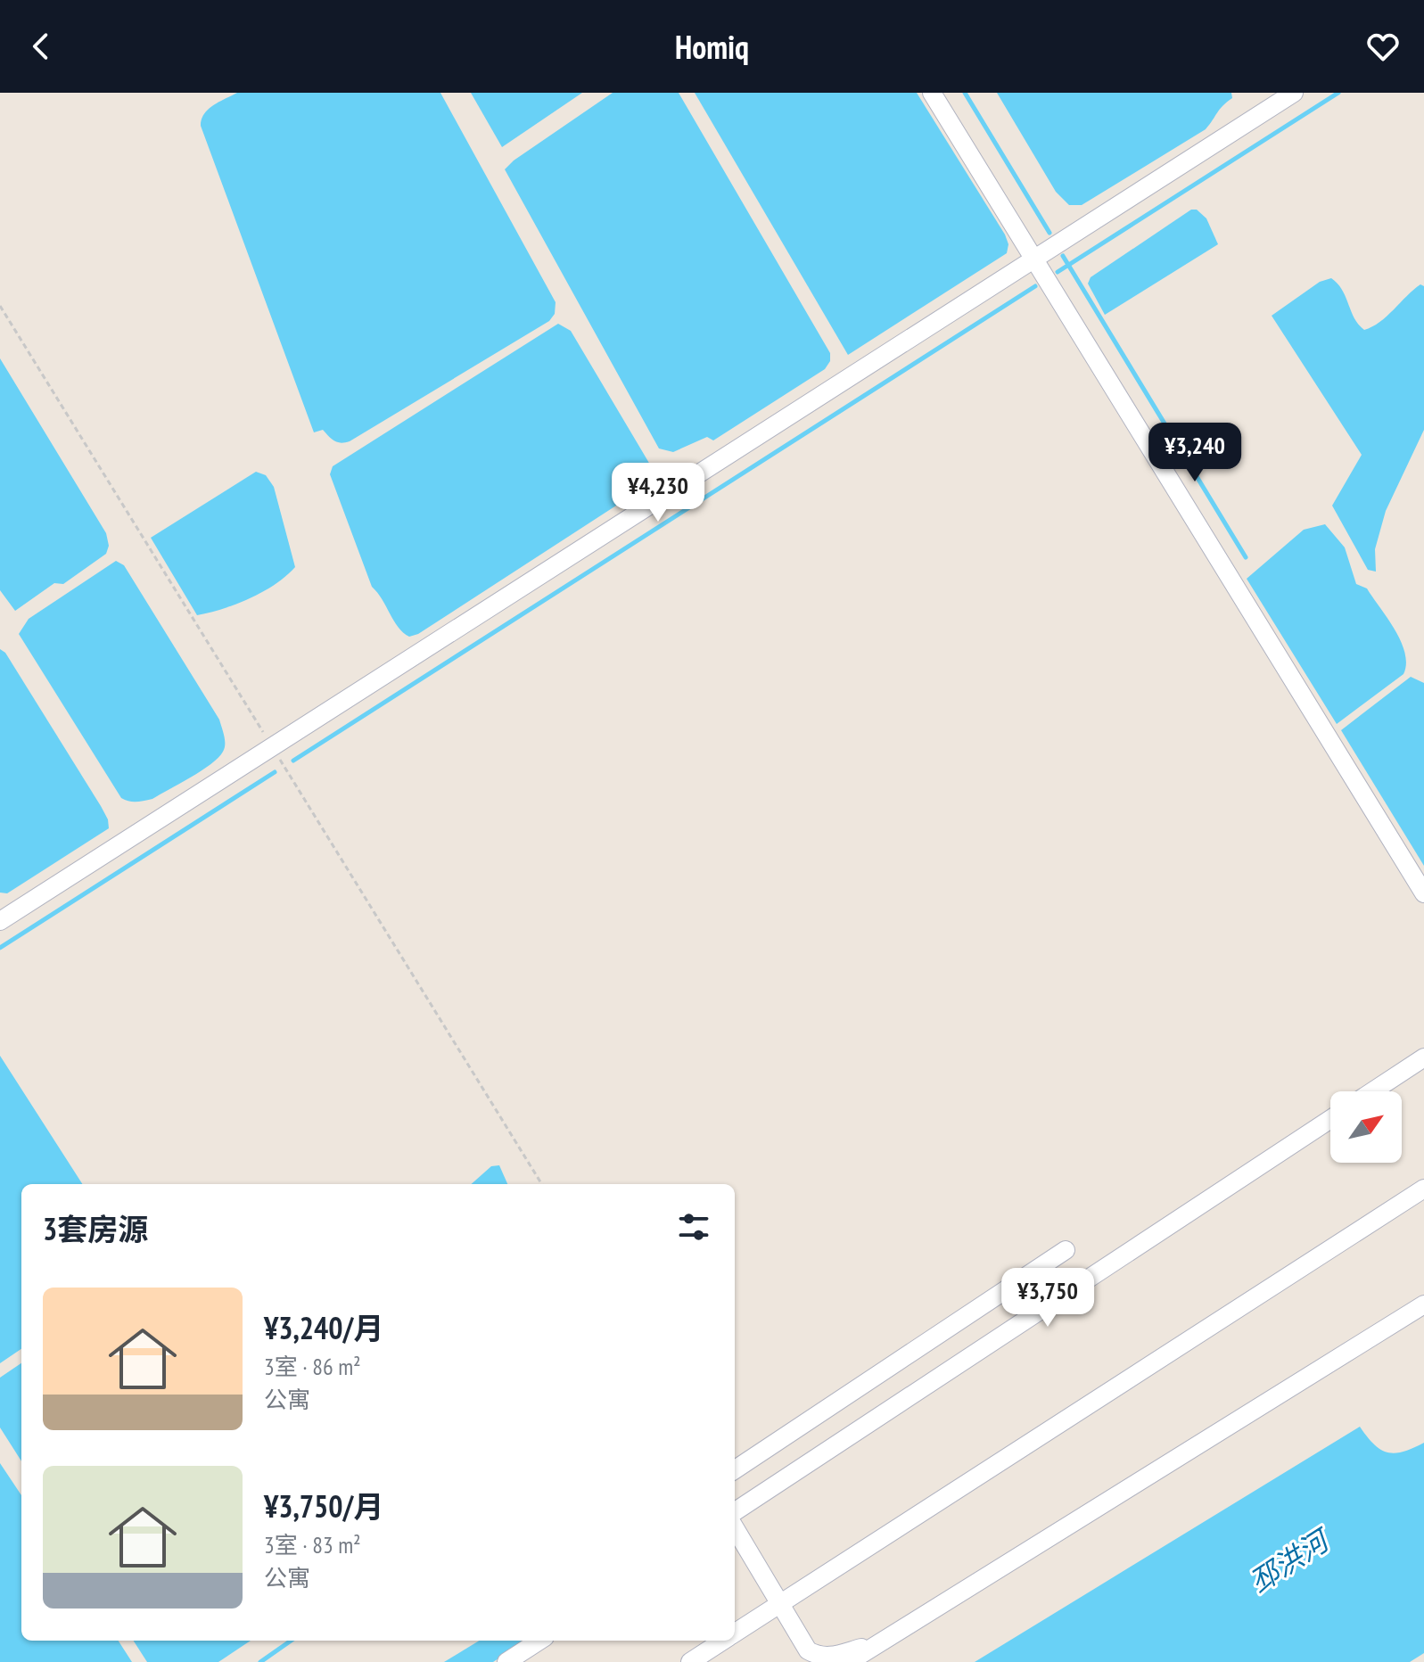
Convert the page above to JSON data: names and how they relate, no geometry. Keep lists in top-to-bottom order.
{
  "water": ["邳洪河"],
  "north": "top right",
  "page": {
    "header": "Homiq",
    "price": ["¥3,240", "¥4,230", "¥3,750"],
    "heading": "3套房源",
    "list": [
      {
        "name": "¥3,240/月",
        "note": "3室 · 86 m² · 公寓"
      },
      {
        "name": "¥3,750/月",
        "note": "3室 · 83 m² · 公寓"
      }
    ]
  }
}
